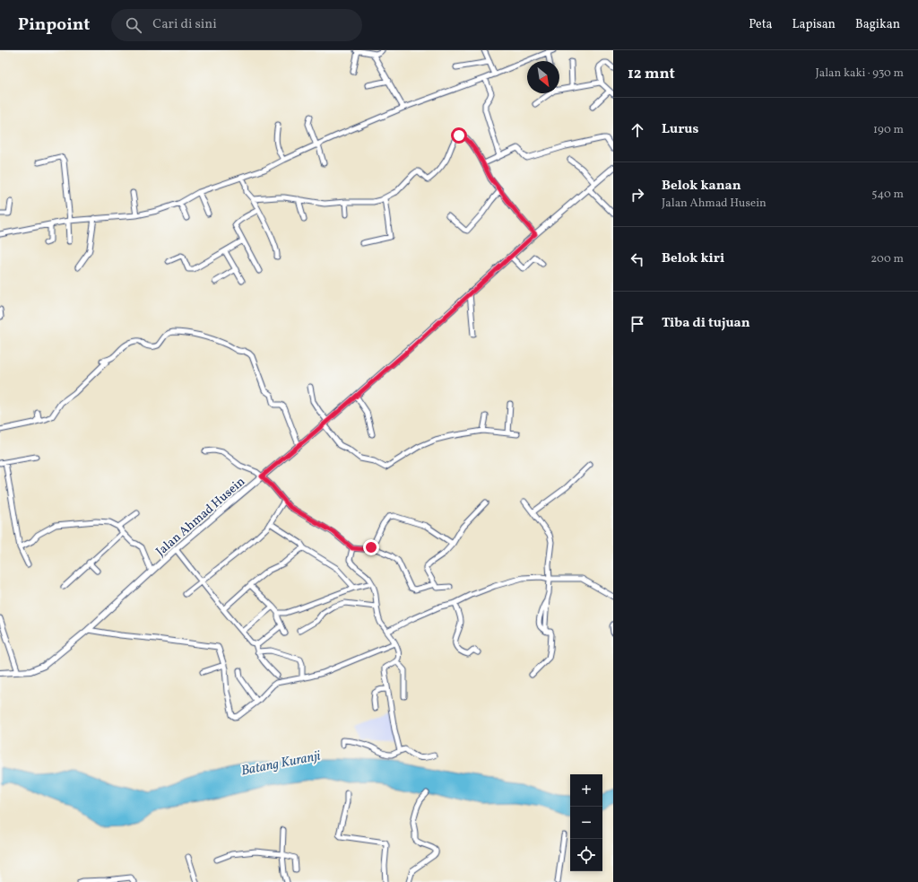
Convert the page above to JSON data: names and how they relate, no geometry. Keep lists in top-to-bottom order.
{
  "streets": {
    "main road": ["Jalan Ahmad Husein"]
  },
  "water": ["Batang Kuranji"],
  "north": "bottom right",
  "page": {
    "header": "Pinpoint",
    "search": "Cari di sini",
    "nav": ["Peta", "Lapisan", "Bagikan"],
    "heading": ["12 mnt", "Jalan kaki · 930 m"],
    "list": [
      ["Lurus", "190 m"],
      ["Belok kanan", "Jalan Ahmad Husein", "540 m"],
      ["Belok kiri", "200 m"],
      "Tiba di tujuan"
    ],
    "map_buttons": ["+", "−"]
  }
}
